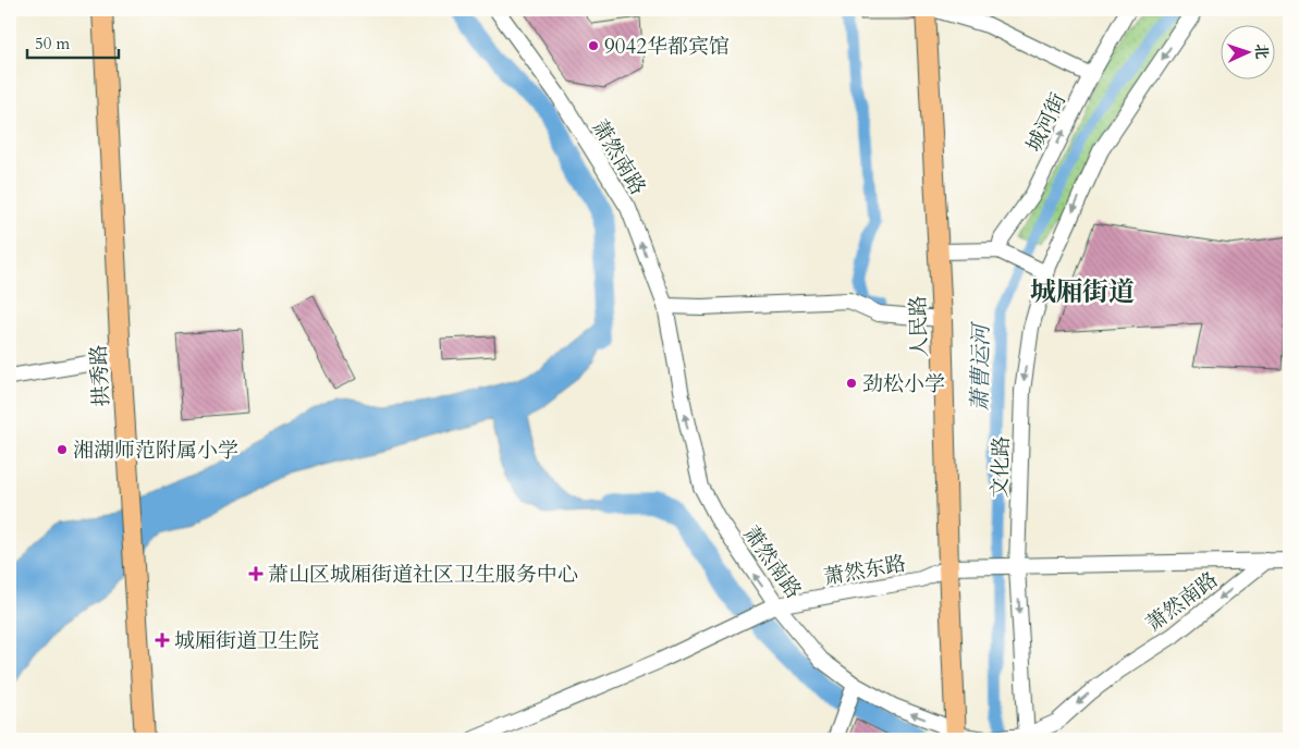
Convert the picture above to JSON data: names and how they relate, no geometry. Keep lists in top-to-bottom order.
{
  "streets": {
    "main road": ["人民路", "拱秀路"],
    "street": [
      "城河街",
      "萧然南路",
      "文化路",
      "萧然东路"
    ]
  },
  "crossings": [
    ["萧然南路", "人民路"],
    ["萧然南路", "文化路"],
    ["萧然南路", "萧然东路"],
    ["人民路", "萧然东路"],
    ["文化路", "萧然东路"]
  ],
  "one_way": ["城河街", "文化路"],
  "districts": ["城厢街道"],
  "water": ["萧曹运河"],
  "places": {
    "other": ["9042华都宾馆", "劲松小学", "湘湖师范附属小学"],
    "health": ["萧山区城厢街道社区卫生服务中心", "城厢街道卫生院"]
  },
  "scale_bar": "50 m",
  "north": "right"
}
